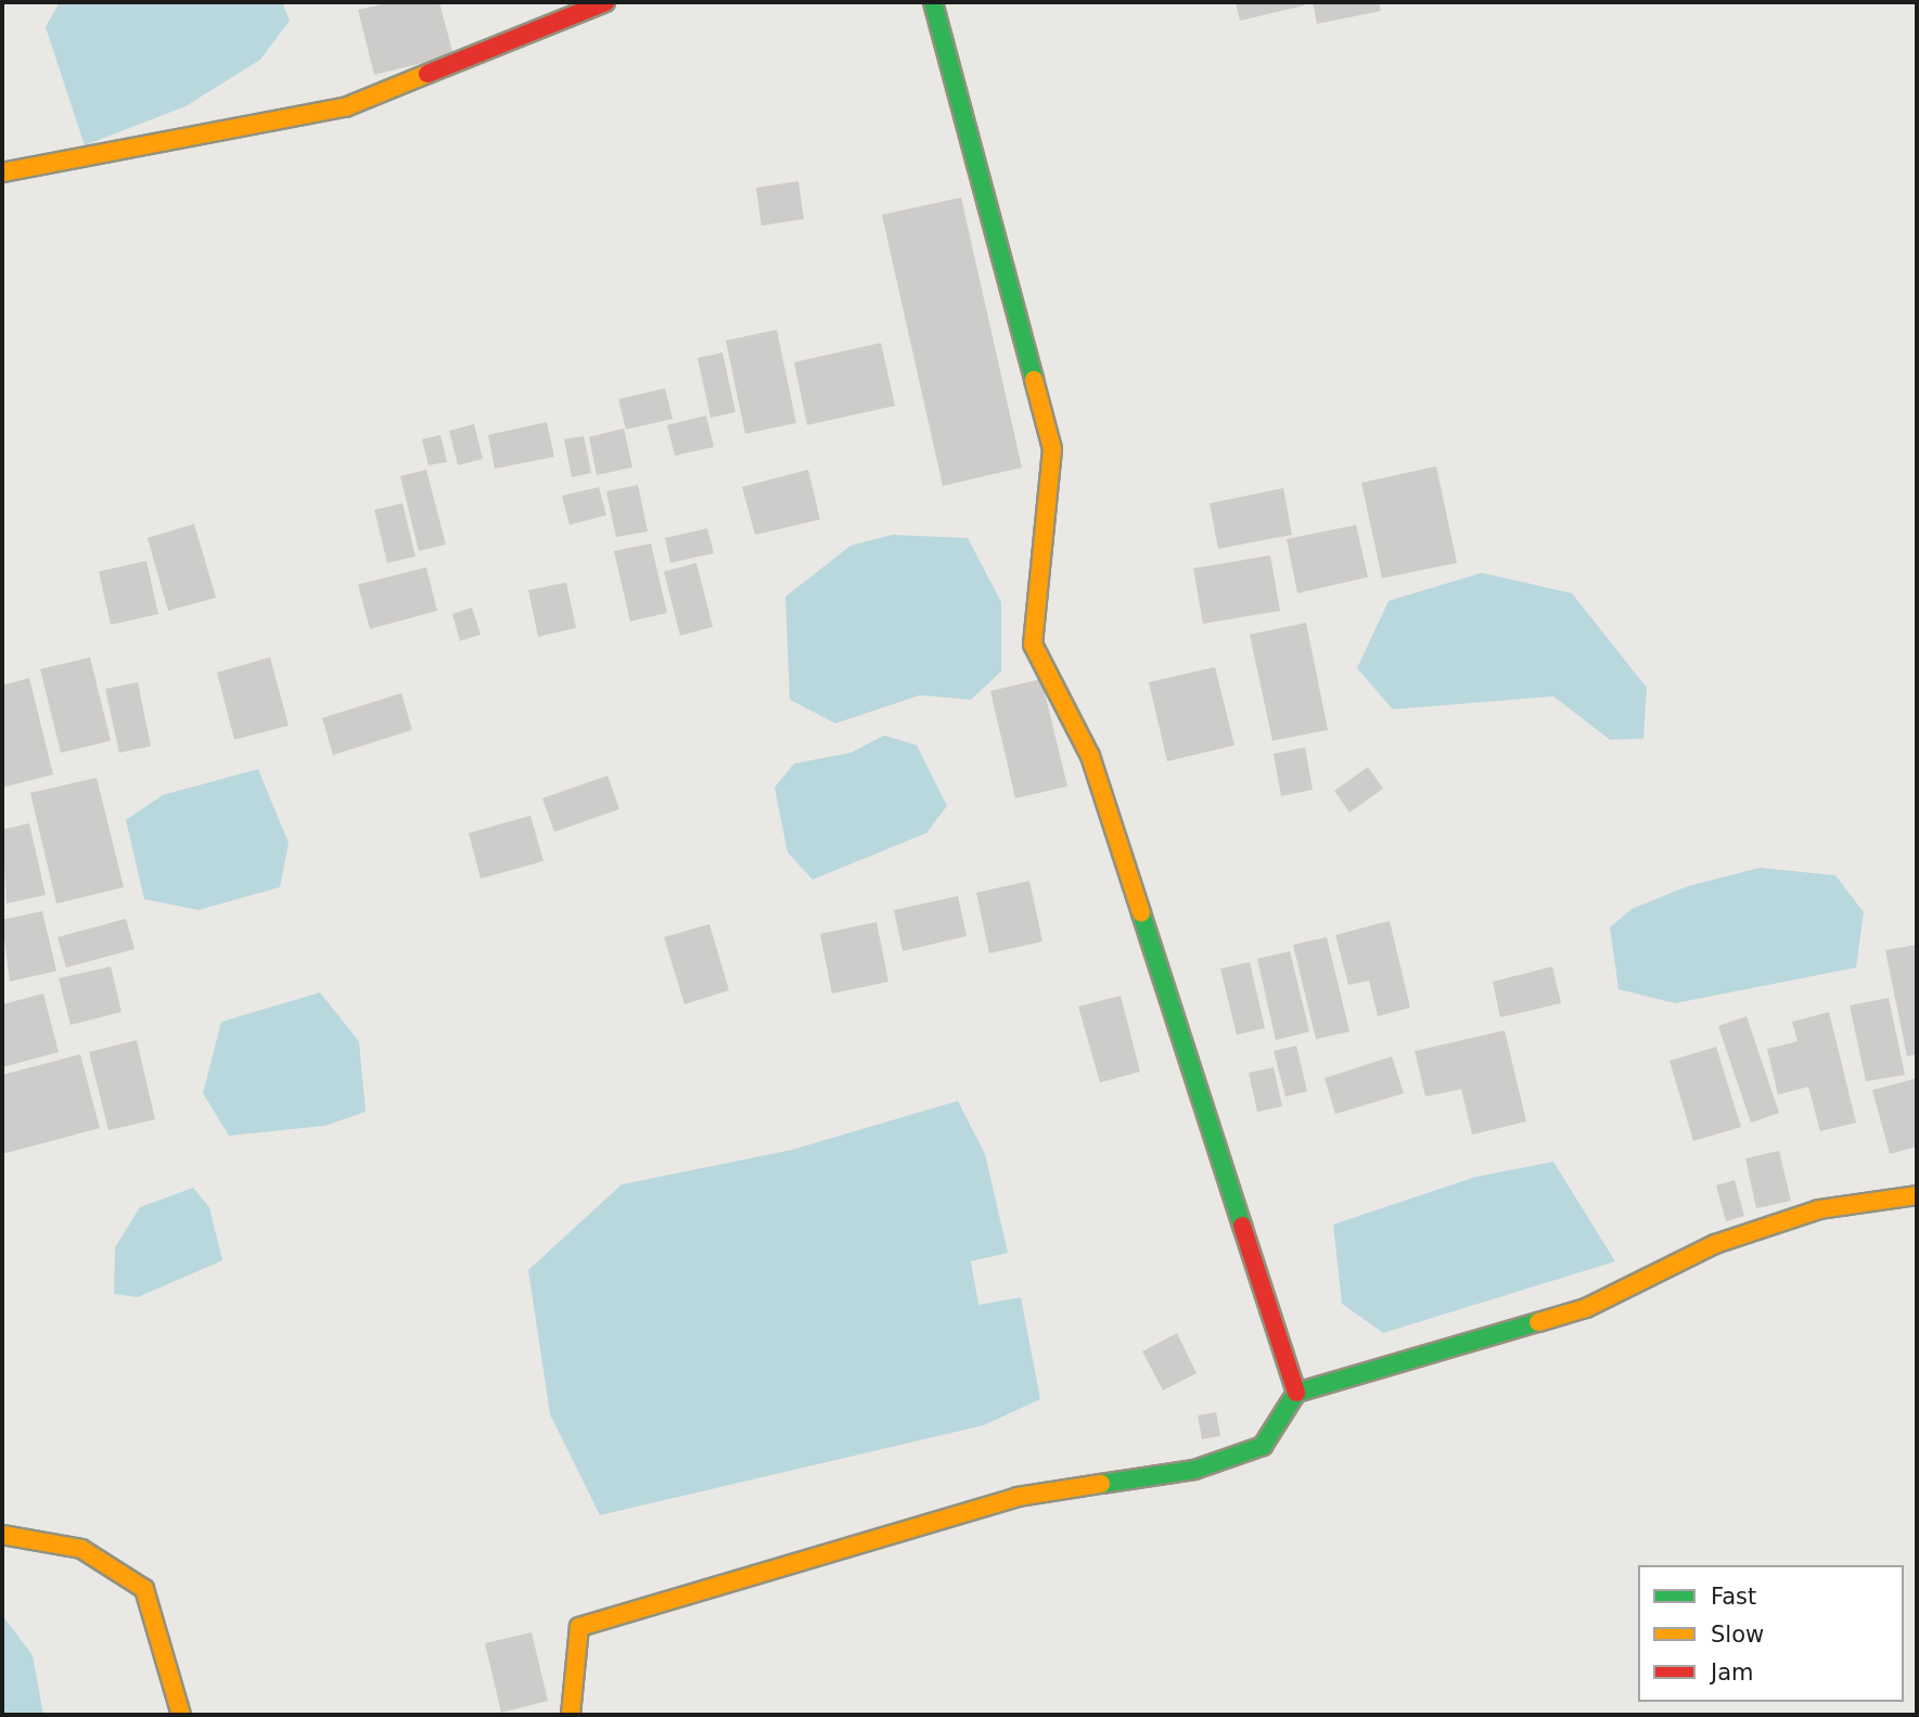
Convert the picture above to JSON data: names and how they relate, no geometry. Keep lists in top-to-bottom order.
{
  "legend": ["Fast", "Slow", "Jam"]
}
